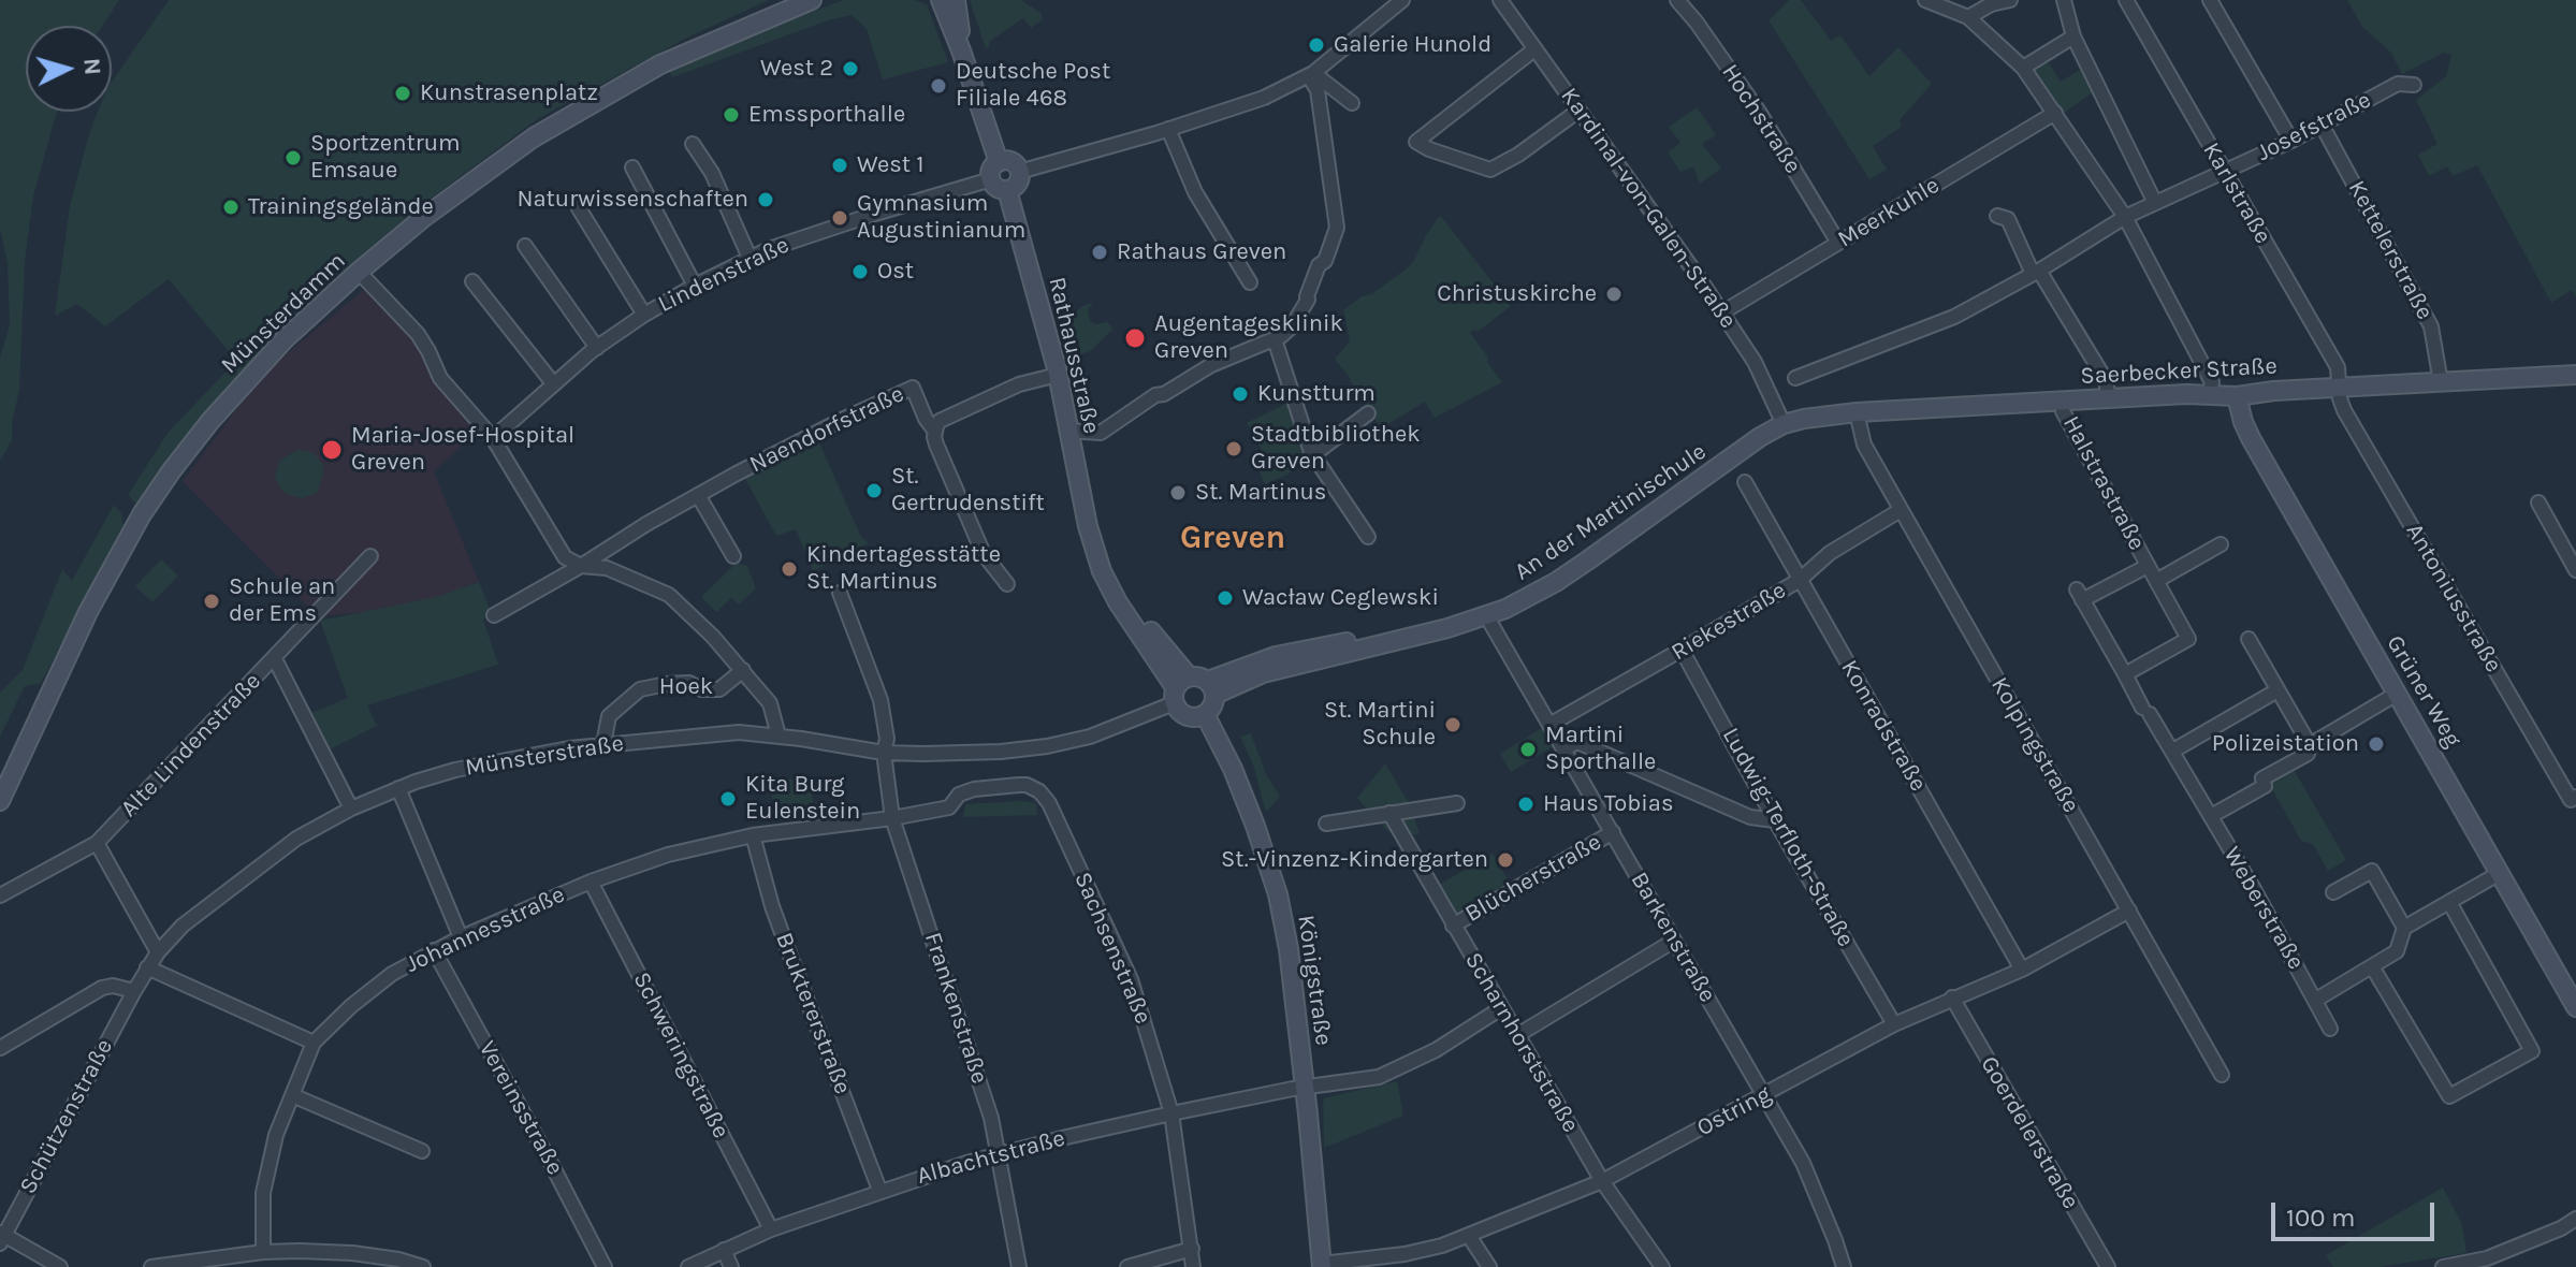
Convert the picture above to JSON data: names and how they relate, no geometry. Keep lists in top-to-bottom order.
{
  "streets": {
    "street": [
      "Hochstraße",
      "Josefstraße",
      "Karlstraße",
      "Kardinal-von-Galen-Straße",
      "Meerkuhle",
      "Kettelerstraße",
      "Lindenstraße",
      "Münsterdamm",
      "Rathausstraße",
      "Saerbecker Straße",
      "Naendorfstraße",
      "Halstrastraße",
      "An der Martinischule",
      "Antoniusstraße",
      "Riekestraße",
      "Hoek",
      "Grüner Weg",
      "Konradstraße",
      "Alte Lindenstraße",
      "Kolpingstraße",
      "Münsterstraße",
      "Ludwig-Terfloth-Straße",
      "Blücherstraße",
      "Weberstraße",
      "Johannesstraße",
      "Barkenstraße",
      "Sachsenstraße",
      "Königstraße",
      "Frankenstraße",
      "Bruktererstraße",
      "Scharnhorststraße",
      "Schweringstraße",
      "Vereinsstraße",
      "Ostring",
      "Schützenstraße",
      "Goerdelerstraße",
      "Albachtstraße"
    ]
  },
  "crossings": [
    ["Hochstraße", "Meerkuhle"],
    ["Josefstraße", "Karlstraße"],
    ["Josefstraße", "Kettelerstraße"],
    ["Karlstraße", "Saerbecker Straße"],
    ["Karlstraße", "Antoniusstraße"],
    ["Kardinal-von-Galen-Straße", "Meerkuhle"],
    ["Kardinal-von-Galen-Straße", "Saerbecker Straße"],
    ["Kardinal-von-Galen-Straße", "An der Martinischule"],
    ["Kettelerstraße", "Saerbecker Straße"],
    ["Lindenstraße", "Rathausstraße"],
    ["Rathausstraße", "An der Martinischule"],
    ["Rathausstraße", "Münsterstraße"],
    ["Rathausstraße", "Königstraße"],
    ["Saerbecker Straße", "Halstrastraße"],
    ["Saerbecker Straße", "An der Martinischule"],
    ["Saerbecker Straße", "Antoniusstraße"],
    ["Saerbecker Straße", "Grüner Weg"],
    ["Saerbecker Straße", "Kolpingstraße"],
    ["Halstrastraße", "Weberstraße"],
    ["An der Martinischule", "Münsterstraße"],
    ["An der Martinischule", "Barkenstraße"],
    ["An der Martinischule", "Königstraße"],
    ["Riekestraße", "Konradstraße"],
    ["Riekestraße", "Kolpingstraße"],
    ["Riekestraße", "Ludwig-Terfloth-Straße"],
    ["Riekestraße", "Barkenstraße"],
    ["Hoek", "Münsterstraße"],
    ["Konradstraße", "Ostring"],
    ["Kolpingstraße", "Ostring"],
    ["Münsterstraße", "Königstraße"],
    ["Münsterstraße", "Frankenstraße"],
    ["Münsterstraße", "Schützenstraße"],
    ["Ludwig-Terfloth-Straße", "Ostring"],
    ["Blücherstraße", "Barkenstraße"],
    ["Blücherstraße", "Scharnhorststraße"],
    ["Johannesstraße", "Sachsenstraße"],
    ["Johannesstraße", "Frankenstraße"],
    ["Johannesstraße", "Bruktererstraße"],
    ["Johannesstraße", "Schweringstraße"],
    ["Johannesstraße", "Vereinsstraße"],
    ["Barkenstraße", "Ostring"],
    ["Sachsenstraße", "Frankenstraße"],
    ["Sachsenstraße", "Albachtstraße"],
    ["Königstraße", "Ostring"],
    ["Königstraße", "Albachtstraße"],
    ["Frankenstraße", "Albachtstraße"],
    ["Bruktererstraße", "Albachtstraße"],
    ["Scharnhorststraße", "Ostring"],
    ["Scharnhorststraße", "Albachtstraße"],
    ["Schweringstraße", "Albachtstraße"],
    ["Ostring", "Goerdelerstraße"]
  ],
  "districts": ["Greven"],
  "places": [
    "Galerie Hunold",
    "West 2",
    "Deutsche Post Filiale 468",
    "Kunstrasenplatz",
    "Emssporthalle",
    "Sportzentrum Emsaue",
    "West 1",
    "Naturwissenschaften",
    "Trainingsgelände",
    "Gymnasium Augustinianum",
    "Rathaus Greven",
    "Ost",
    "Christuskirche",
    "Augentagesklinik Greven",
    "Kunstturm",
    "Stadtbibliothek Greven",
    "Maria-Josef-Hospital Greven",
    "St. Gertrudenstift",
    "St. Martinus",
    "Kindertagesstätte St. Martinus",
    "Wacław Ceglewski",
    "Schule an der Ems",
    "St. Martini Schule",
    "Polizeistation",
    "Martini Sporthalle",
    "Kita Burg Eulenstein",
    "Haus Tobias",
    "St.-Vinzenz-Kindergarten"
  ],
  "scale_bar": "100 m",
  "north": "right"
}
